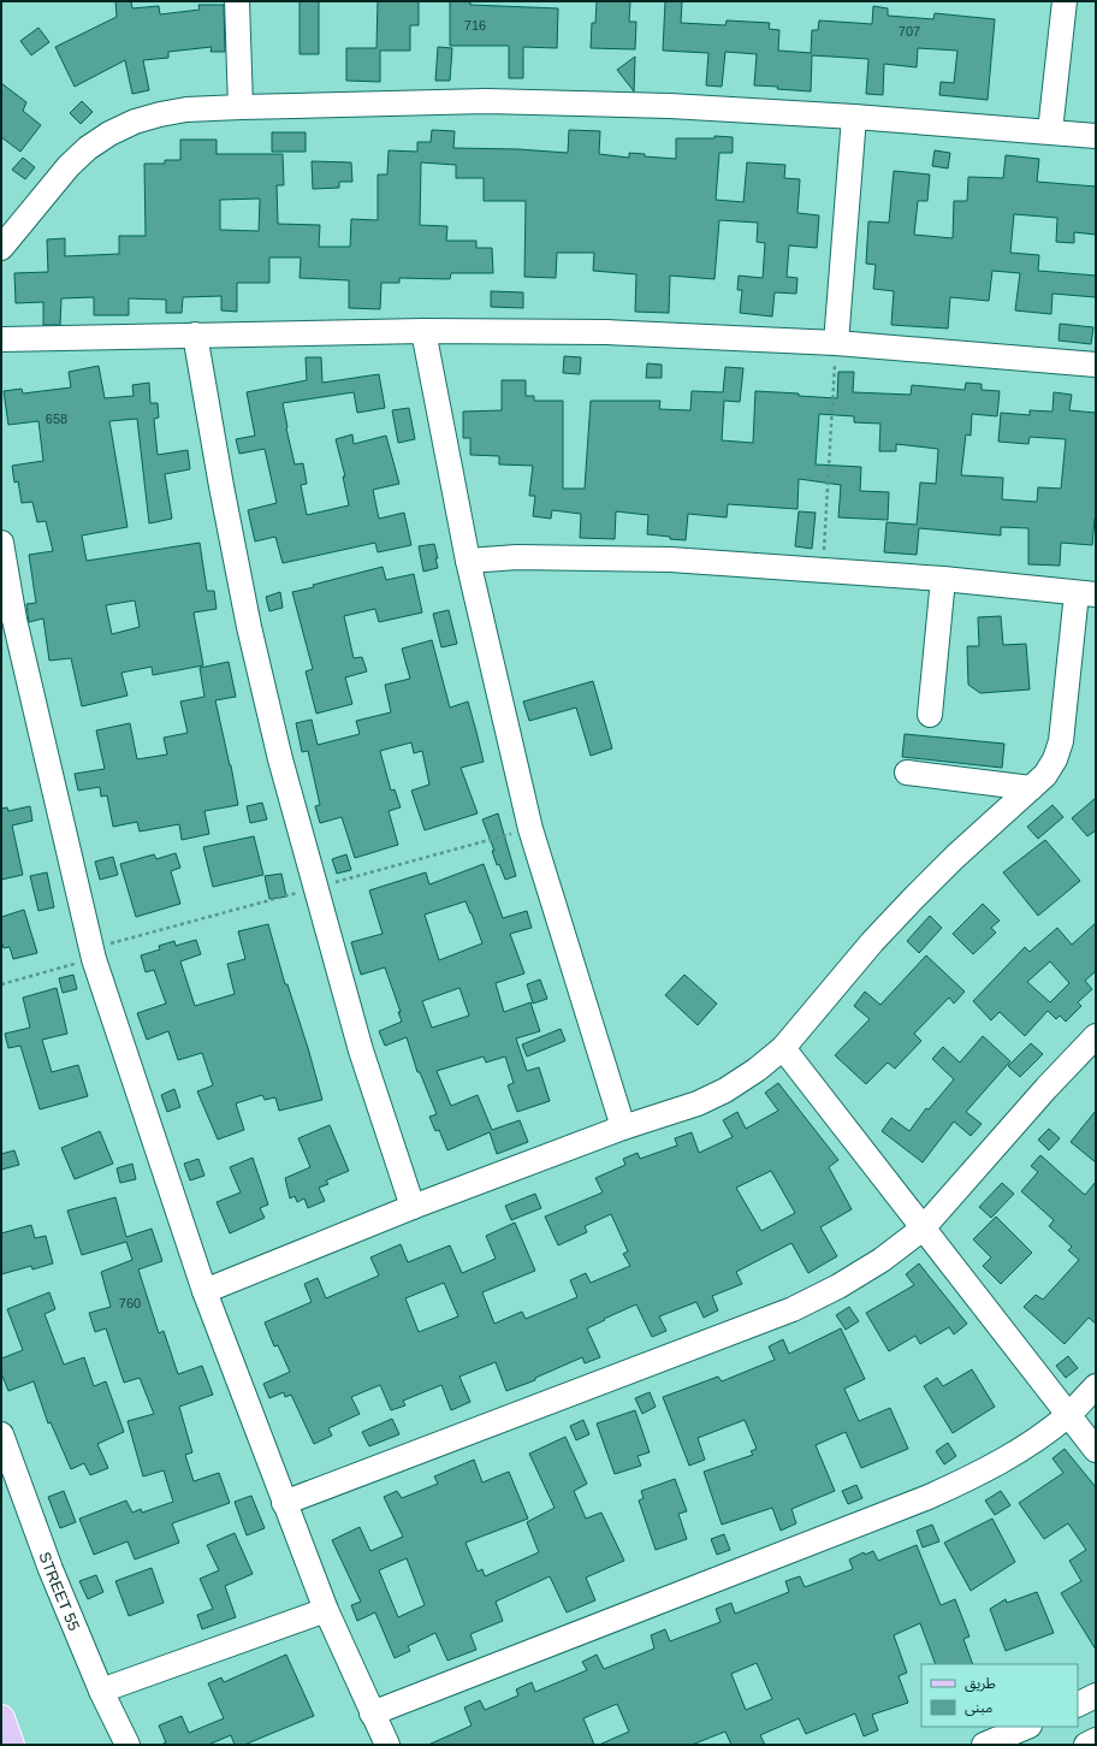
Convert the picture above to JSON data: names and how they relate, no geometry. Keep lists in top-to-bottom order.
{
  "streets": {
    "street": ["STREET 55"]
  },
  "house_numbers": [
    "716",
    "707",
    "658",
    "760"
  ],
  "legend": ["طريق", "مبنى"]
}
